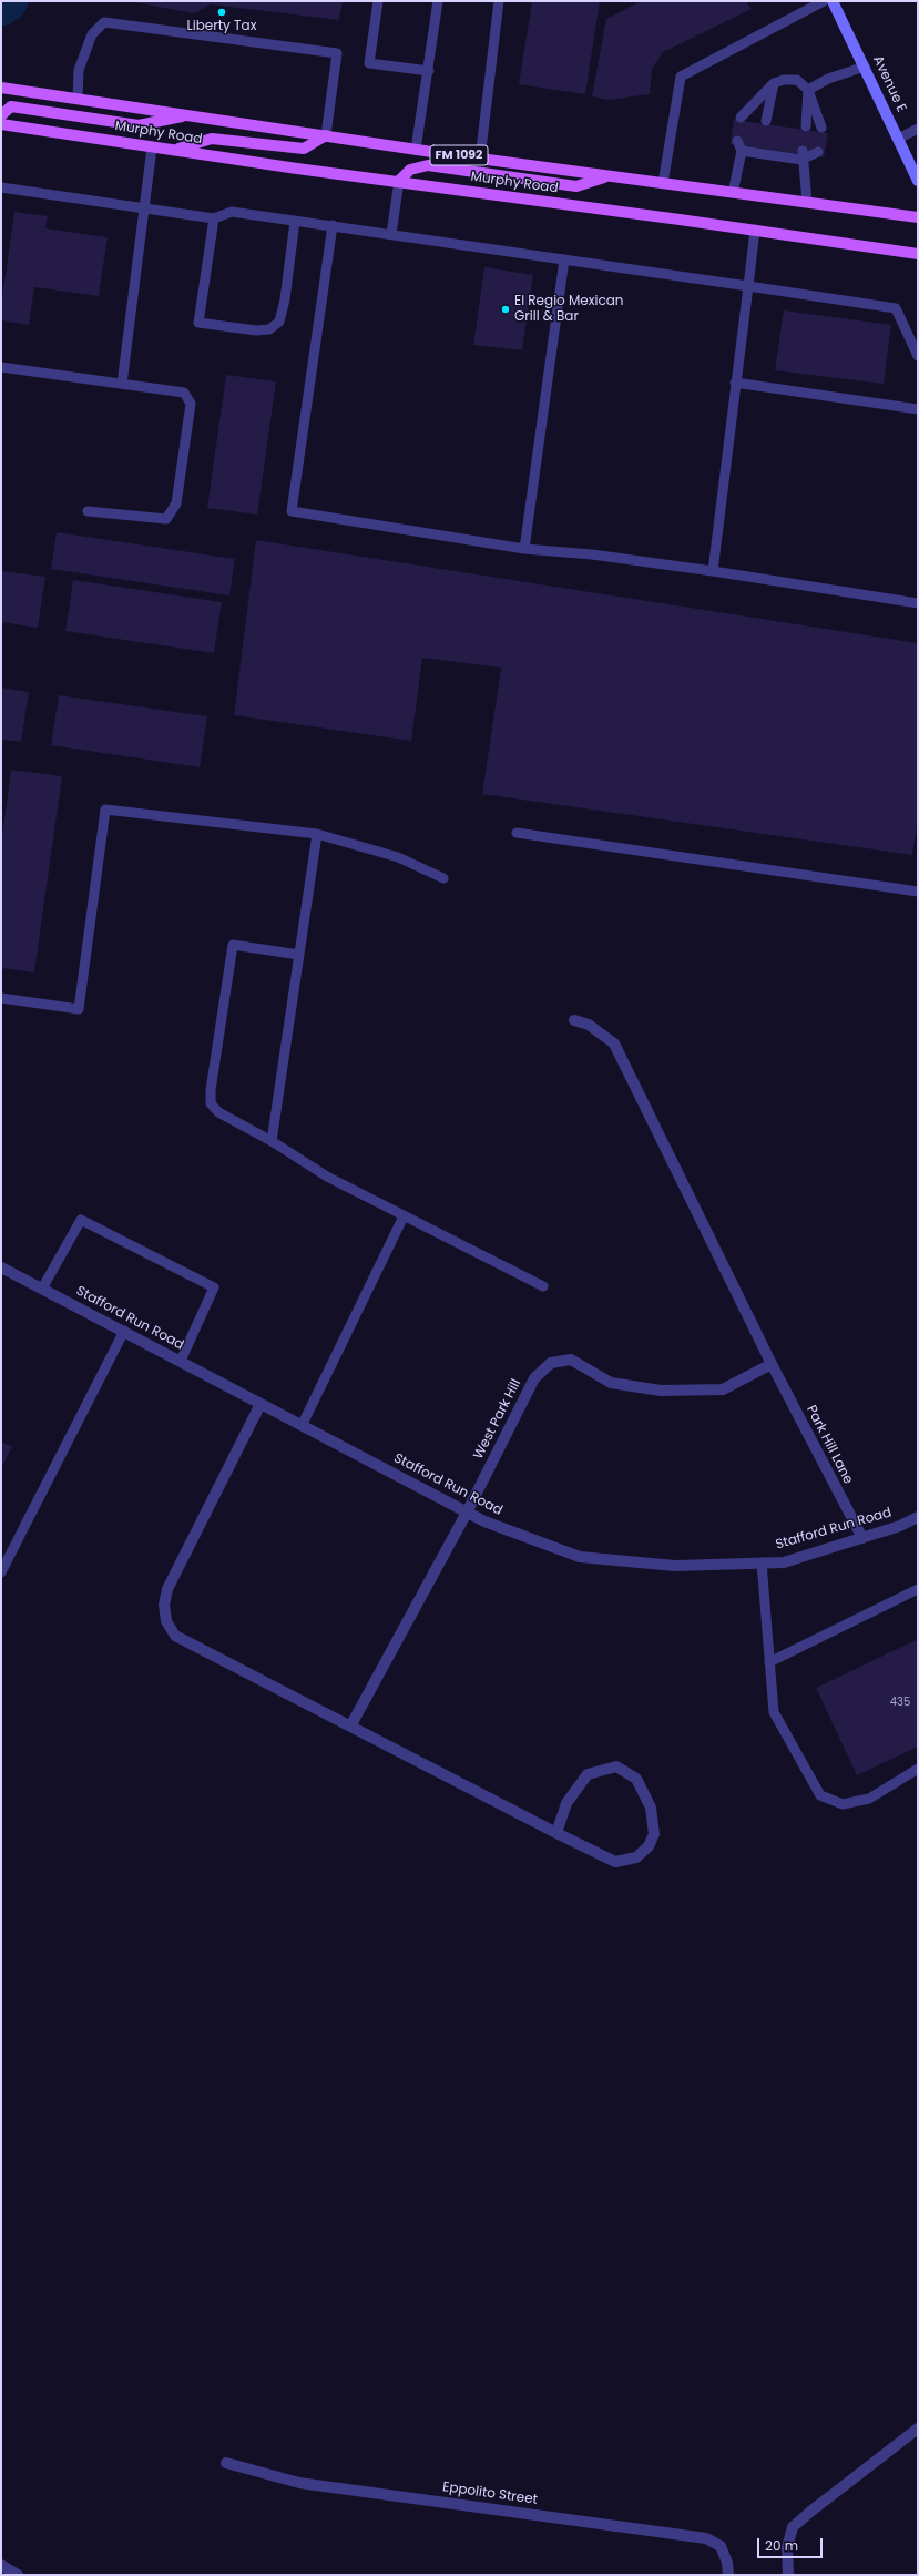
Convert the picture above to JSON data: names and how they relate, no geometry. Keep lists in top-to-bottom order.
{
  "streets": {
    "main road": ["Murphy Road", "FM 1092"],
    "street": [
      "Avenue E",
      "Stafford Run Road",
      "West Park Hill",
      "Park Hill Lane",
      "Eppolito Street"
    ]
  },
  "crossings": [
    ["Stafford Run Road", "West Park Hill"],
    ["Stafford Run Road", "Park Hill Lane"],
    ["West Park Hill", "Park Hill Lane"]
  ],
  "places": ["Liberty Tax", "El Regio Mexican Grill & Bar"],
  "house_numbers": ["435"],
  "scale_bar": "20 m"
}
